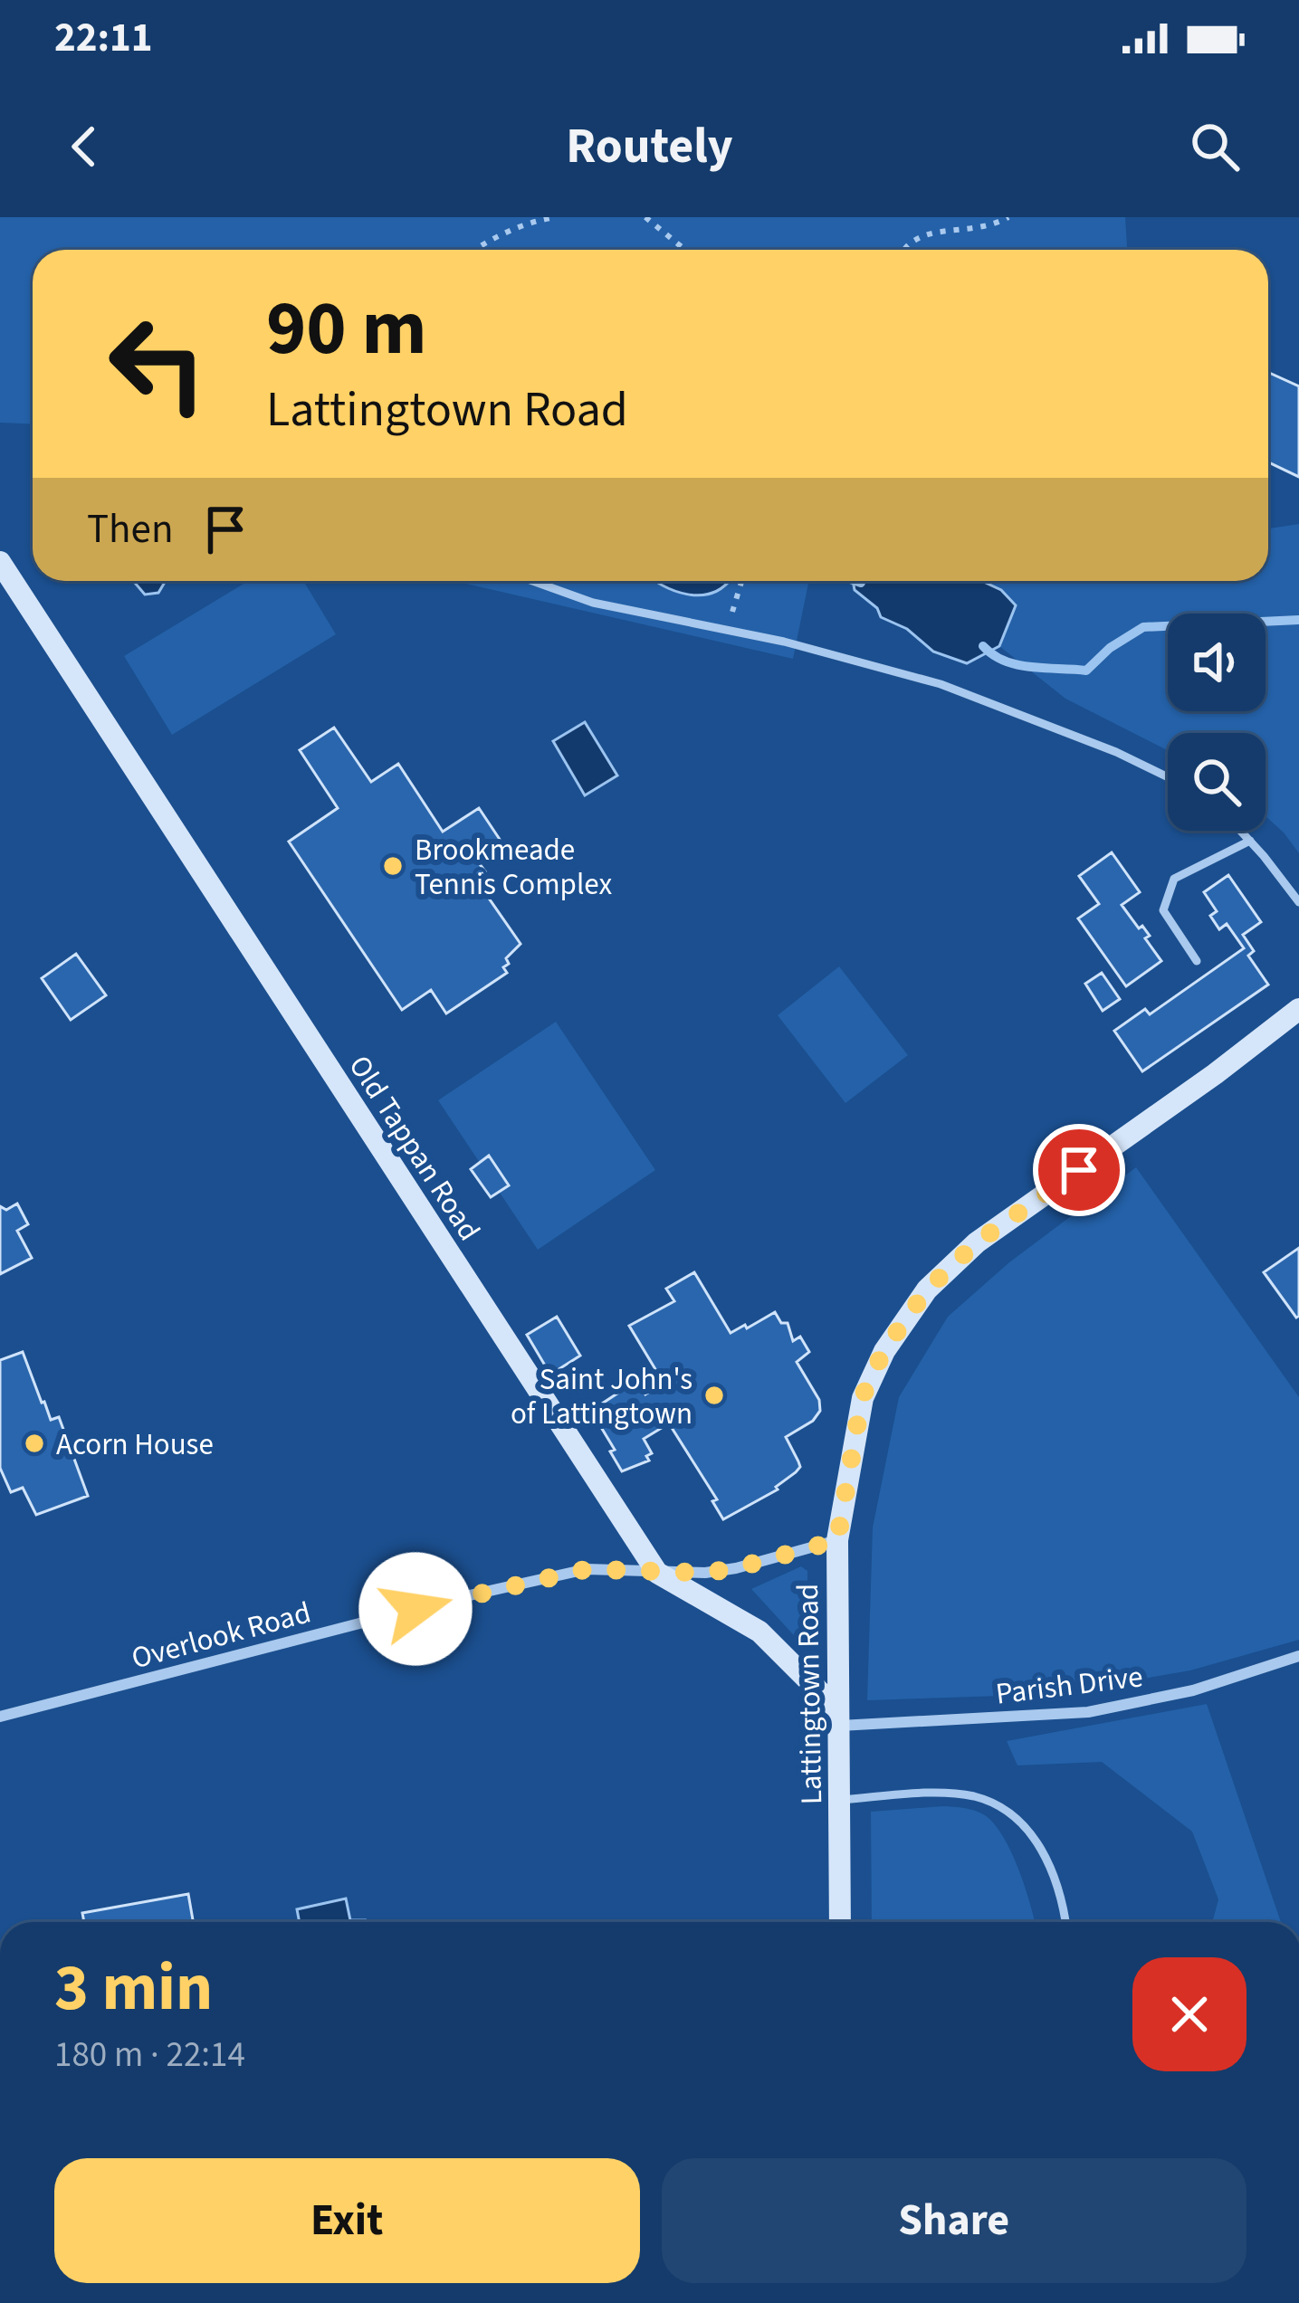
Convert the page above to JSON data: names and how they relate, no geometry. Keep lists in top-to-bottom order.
{
  "streets": {
    "street": [
      "Old Tappan Road",
      "Overlook Road",
      "Parish Drive",
      "Lattingtown Road"
    ]
  },
  "crossings": [
    ["Old Tappan Road", "Overlook Road"],
    ["Old Tappan Road", "Parish Drive"],
    ["Old Tappan Road", "Lattingtown Road"],
    ["Overlook Road", "Lattingtown Road"],
    ["Parish Drive", "Lattingtown Road"]
  ],
  "places": ["Brookmeade Tennis Complex", "Saint John's of Lattingtown", "Acorn House"],
  "page": {
    "status": "22:11",
    "header": "Routely",
    "turn": ["90 m", "Lattingtown Road"],
    "then": "Then",
    "heading": ["3 min", "180 m · 22:14"],
    "buttons": ["Exit", "Share"]
  }
}
